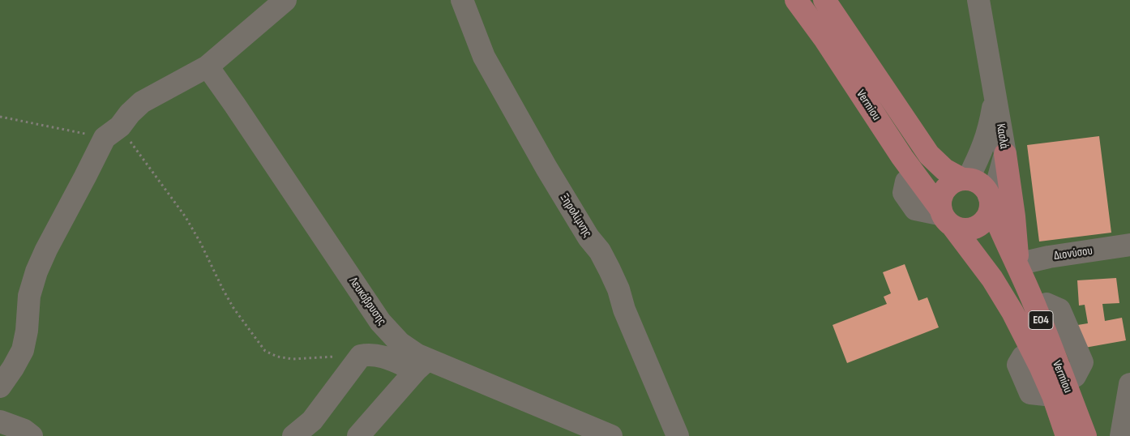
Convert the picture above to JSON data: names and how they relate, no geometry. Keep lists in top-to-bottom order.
{
  "streets": {
    "main road": ["Vermiou", "ΕΟ4"],
    "street": [
      "Κασλά",
      "Ξηρολίμνης",
      "Διονύσου",
      "Λευκόβρυσης"
    ]
  },
  "crossings": [
    ["Vermiou", "Κασλά"],
    ["Vermiou", "Διονύσου"],
    ["Vermiou", "ΕΟ4"],
    ["Κασλά", "ΕΟ4"]
  ]
}
